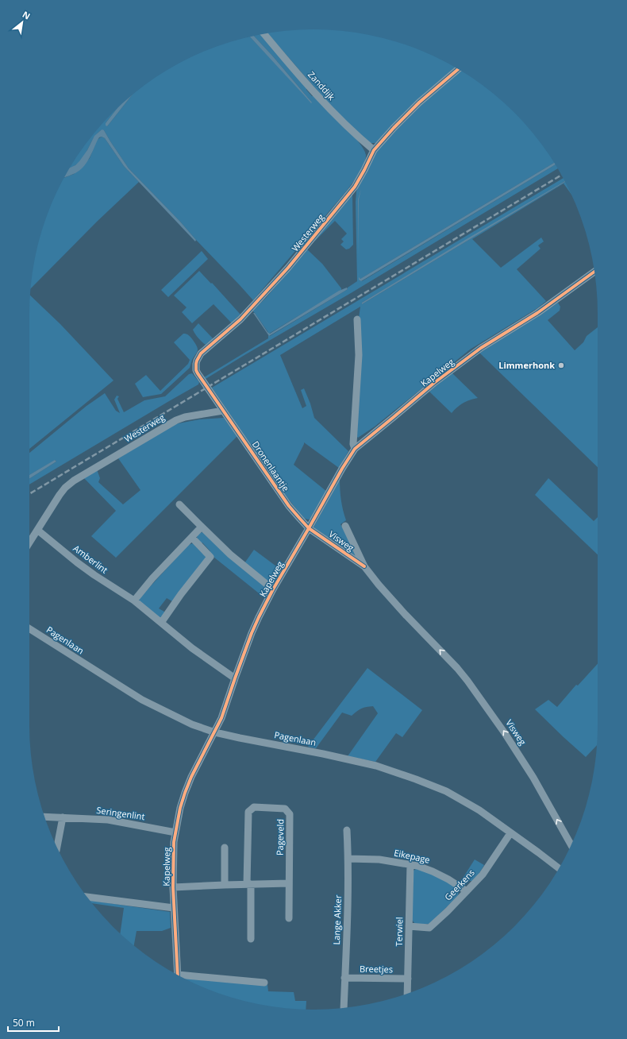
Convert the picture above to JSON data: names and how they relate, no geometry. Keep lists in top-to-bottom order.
{
  "streets": {
    "street": [
      "Zanddijk",
      "Westerweg",
      "Kapelweg",
      "Dronenlaantje",
      "Visweg",
      "Amberlint",
      "Pagenlaan",
      "Seringenlint",
      "Pageveld",
      "Eikepage",
      "Geerkens",
      "Lange Akker",
      "Terwiel",
      "Breetjes"
    ]
  },
  "crossings": [
    ["Zanddijk", "Westerweg"],
    ["Westerweg", "Dronenlaantje"],
    ["Westerweg", "Amberlint"],
    ["Kapelweg", "Dronenlaantje"],
    ["Kapelweg", "Visweg"],
    ["Kapelweg", "Amberlint"],
    ["Kapelweg", "Pagenlaan"],
    ["Kapelweg", "Seringenlint"],
    ["Dronenlaantje", "Visweg"],
    ["Pagenlaan", "Geerkens"],
    ["Eikepage", "Geerkens"],
    ["Eikepage", "Lange Akker"],
    ["Eikepage", "Terwiel"],
    ["Geerkens", "Terwiel"],
    ["Lange Akker", "Breetjes"],
    ["Terwiel", "Breetjes"]
  ],
  "one_way": ["Visweg"],
  "places": ["Limmerhonk"],
  "scale_bar": "50 m",
  "north": "top right"
}
